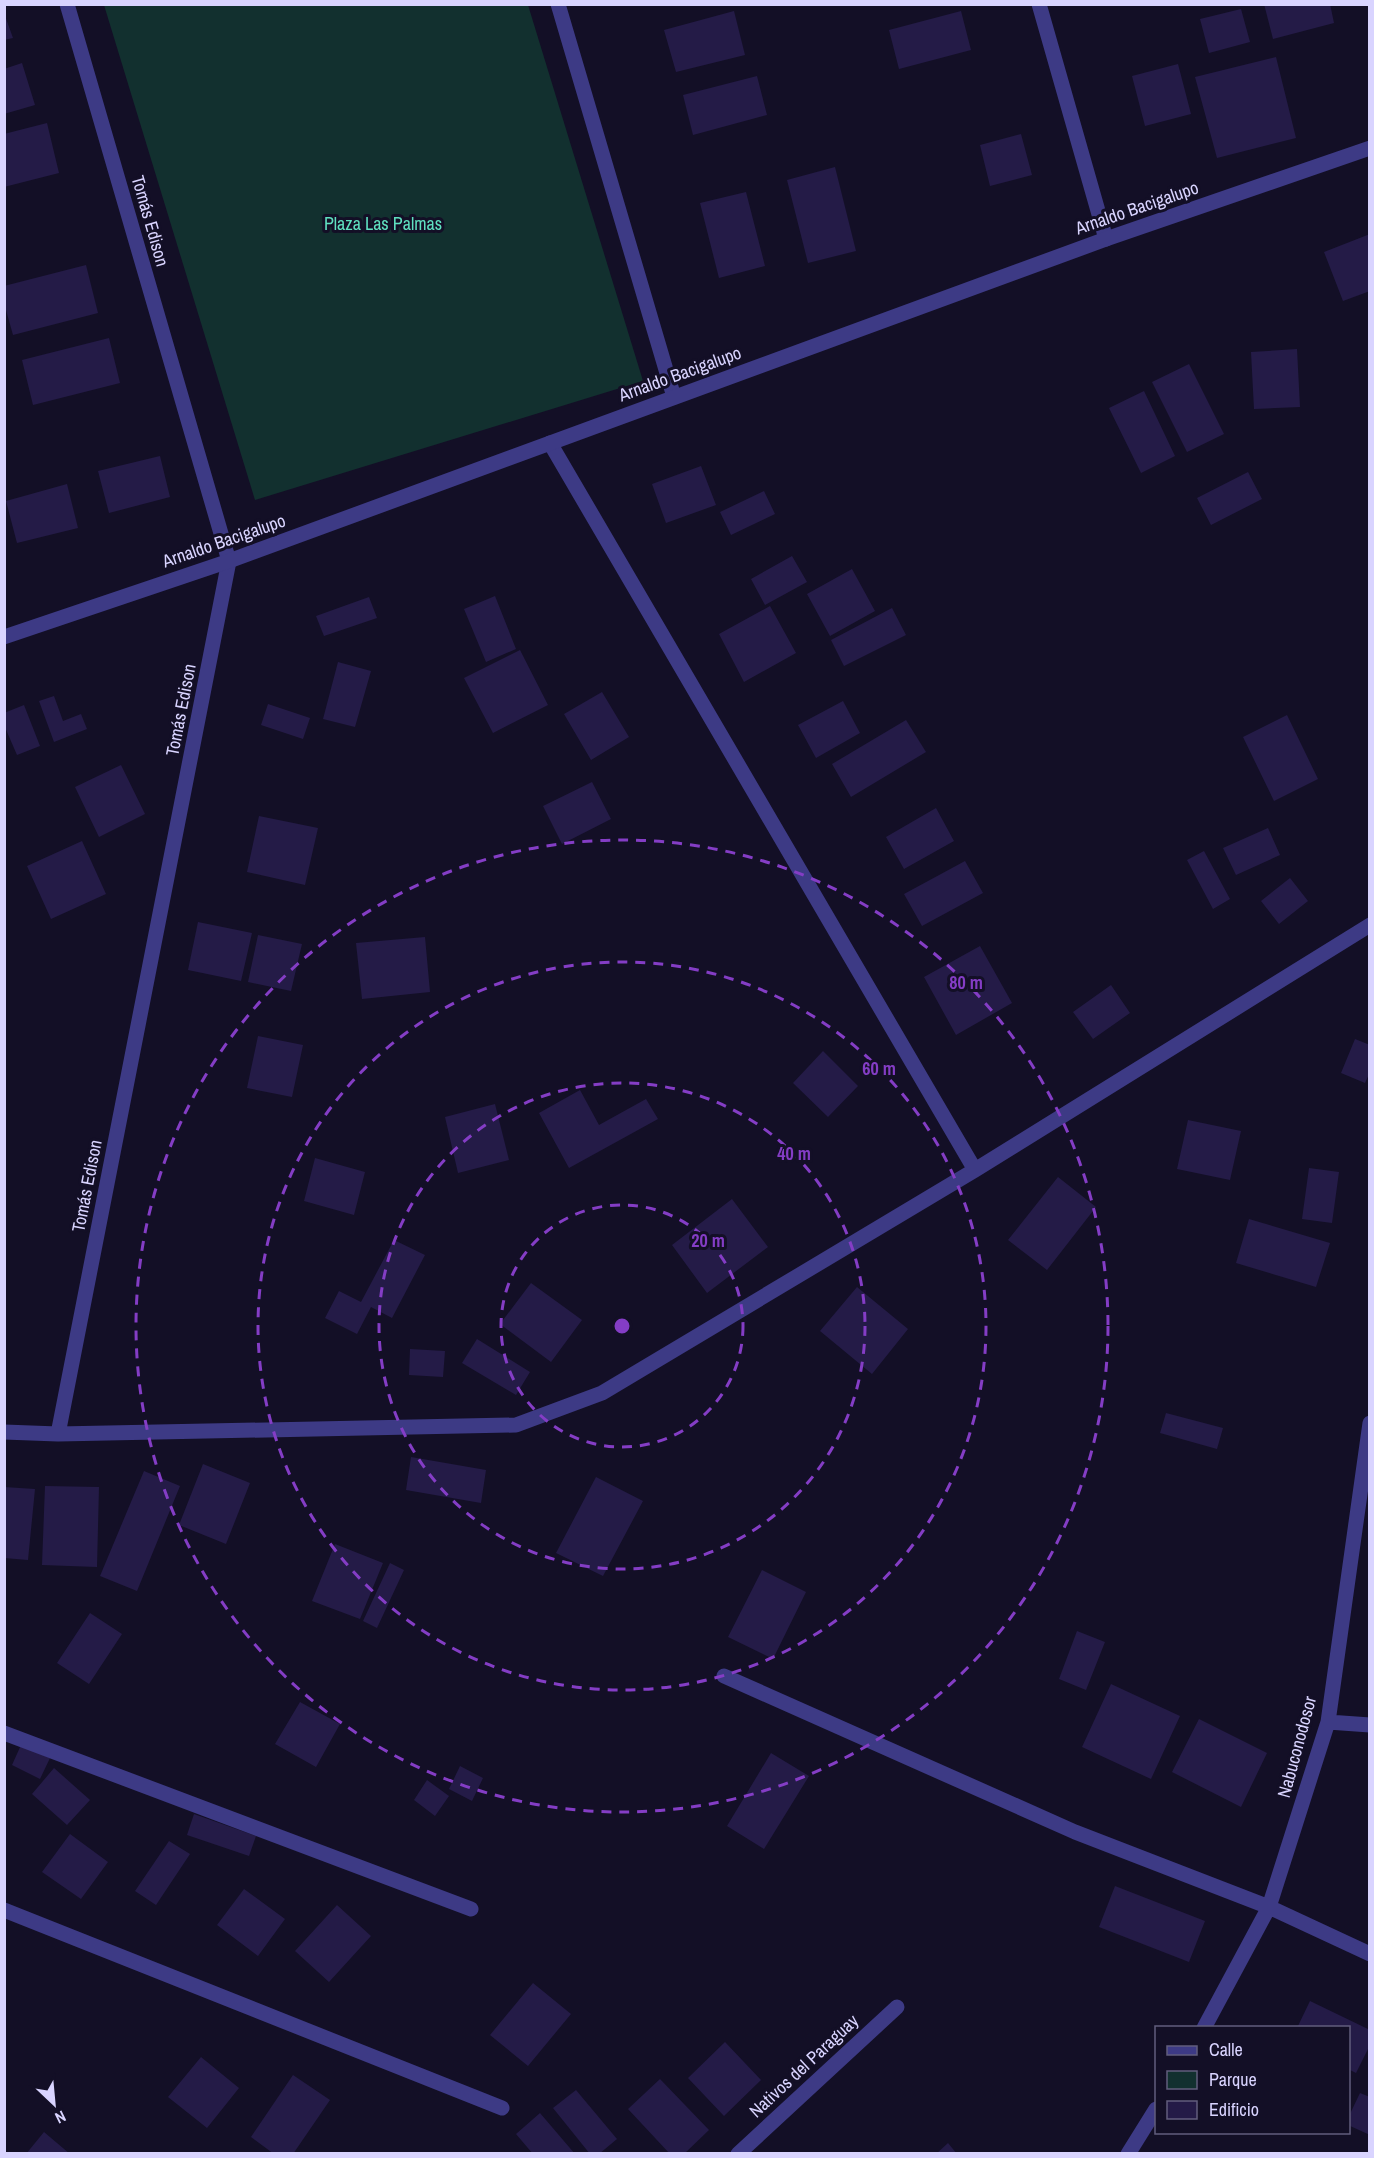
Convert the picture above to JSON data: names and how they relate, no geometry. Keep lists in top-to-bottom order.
{
  "streets": {
    "street": [
      "Arnaldo Bacigalupo",
      "Tomás Edison",
      "Nabuconodosor",
      "Nativos del Paraguay"
    ]
  },
  "crossings": [
    ["Arnaldo Bacigalupo", "Tomás Edison"]
  ],
  "parks": ["Plaza Las Palmas"],
  "legend": ["Calle", "Parque", "Edificio"],
  "north": "bottom right",
  "rings": [
    "80 m",
    "60 m",
    "40 m",
    "20 m"
  ]
}
